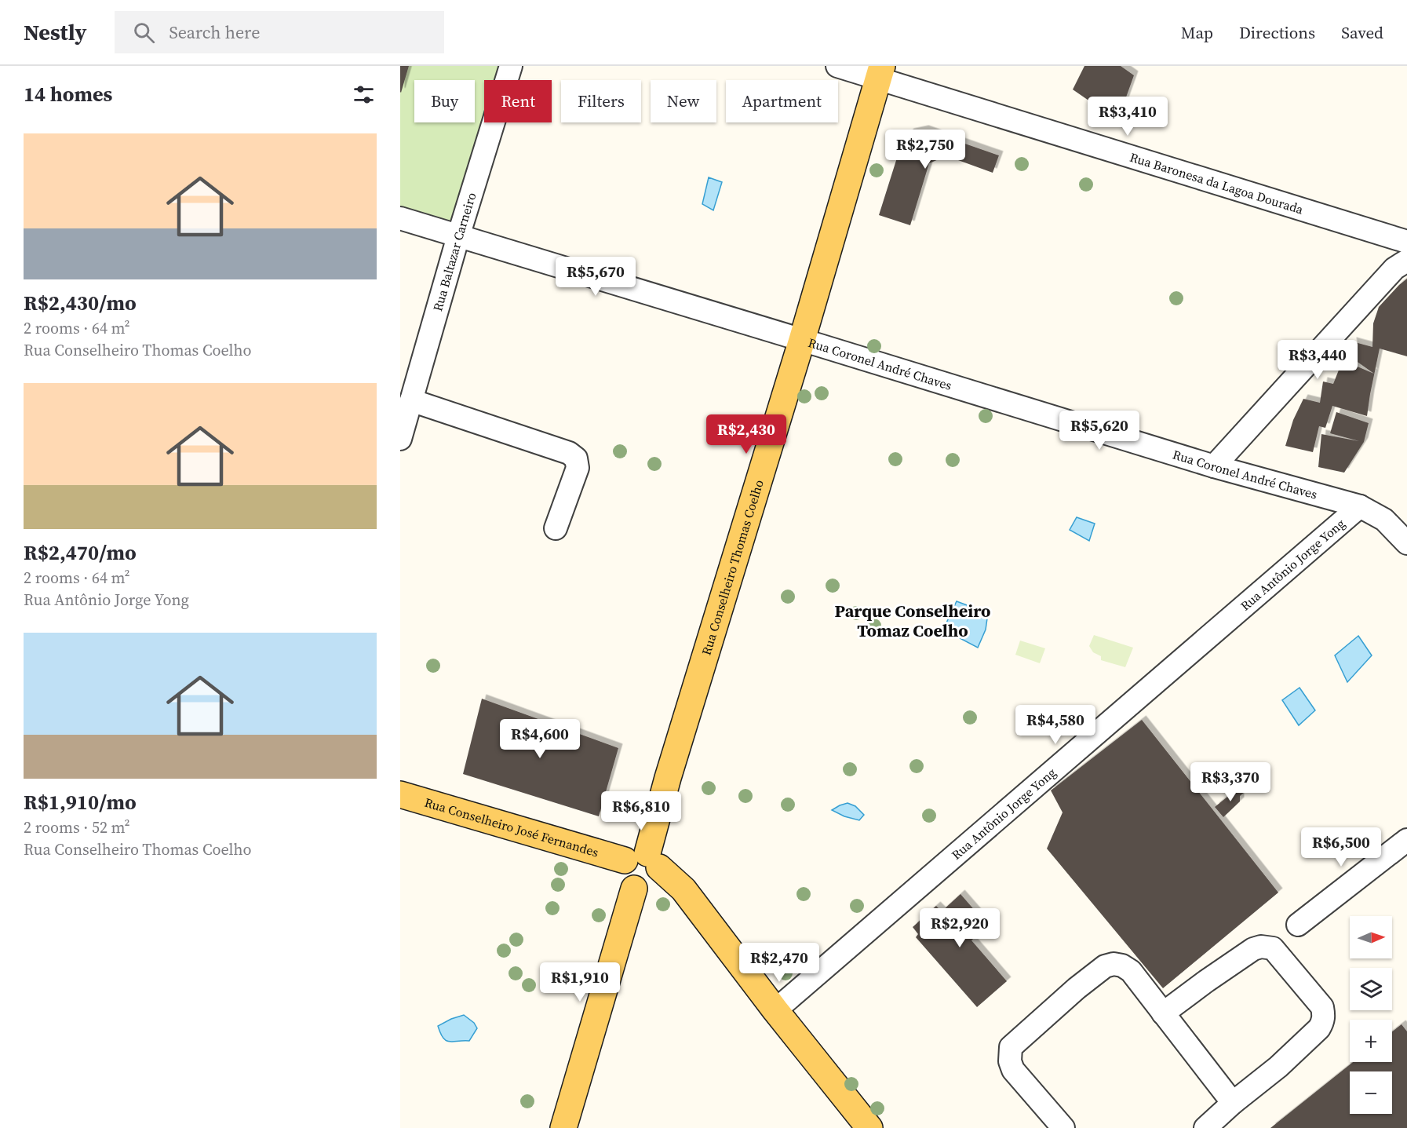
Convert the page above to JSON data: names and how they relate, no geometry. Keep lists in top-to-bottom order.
{
  "streets": {
    "main road": ["Rua Conselheiro Thomas Coelho", "Rua Conselheiro José Fernandes"],
    "street": [
      "Rua Baronesa da Lagoa Dourada",
      "Rua Baltazar Carneiro",
      "Rua Coronel André Chaves",
      "Rua Antônio Jorge Yong"
    ]
  },
  "crossings": [
    ["Rua Baronesa da Lagoa Dourada", "Rua Conselheiro Thomas Coelho"],
    ["Rua Baltazar Carneiro", "Rua Coronel André Chaves"],
    ["Rua Coronel André Chaves", "Rua Antônio Jorge Yong"],
    ["Rua Coronel André Chaves", "Rua Conselheiro Thomas Coelho"],
    ["Rua Antônio Jorge Yong", "Rua Conselheiro José Fernandes"],
    ["Rua Conselheiro Thomas Coelho", "Rua Conselheiro José Fernandes"]
  ],
  "districts": ["Parque Conselheiro Tomaz Coelho"],
  "north": "right",
  "page": {
    "header": "Nestly",
    "search": "Search here",
    "nav": ["Map", "Directions", "Saved"],
    "heading": "14 homes",
    "chip": [
      "Buy",
      "Rent",
      "Filters",
      "New",
      "Apartment"
    ],
    "price": [
      "R$3,410",
      "R$2,750",
      "R$5,670",
      "R$3,440",
      "R$5,620",
      "R$2,430",
      "R$4,580",
      "R$4,600",
      "R$3,370",
      "R$6,810",
      "R$6,500",
      "R$2,920",
      "R$2,470",
      "R$1,910"
    ],
    "list": [
      {
        "name": "R$2,430/mo",
        "note": "2 rooms · 64 m² · Rua Conselheiro Thomas Coelho"
      },
      {
        "name": "R$2,470/mo",
        "note": "2 rooms · 64 m² · Rua Antônio Jorge Yong"
      },
      {
        "name": "R$1,910/mo",
        "note": "2 rooms · 52 m² · Rua Conselheiro Thomas Coelho"
      }
    ],
    "map_buttons": ["+", "−"]
  }
}
